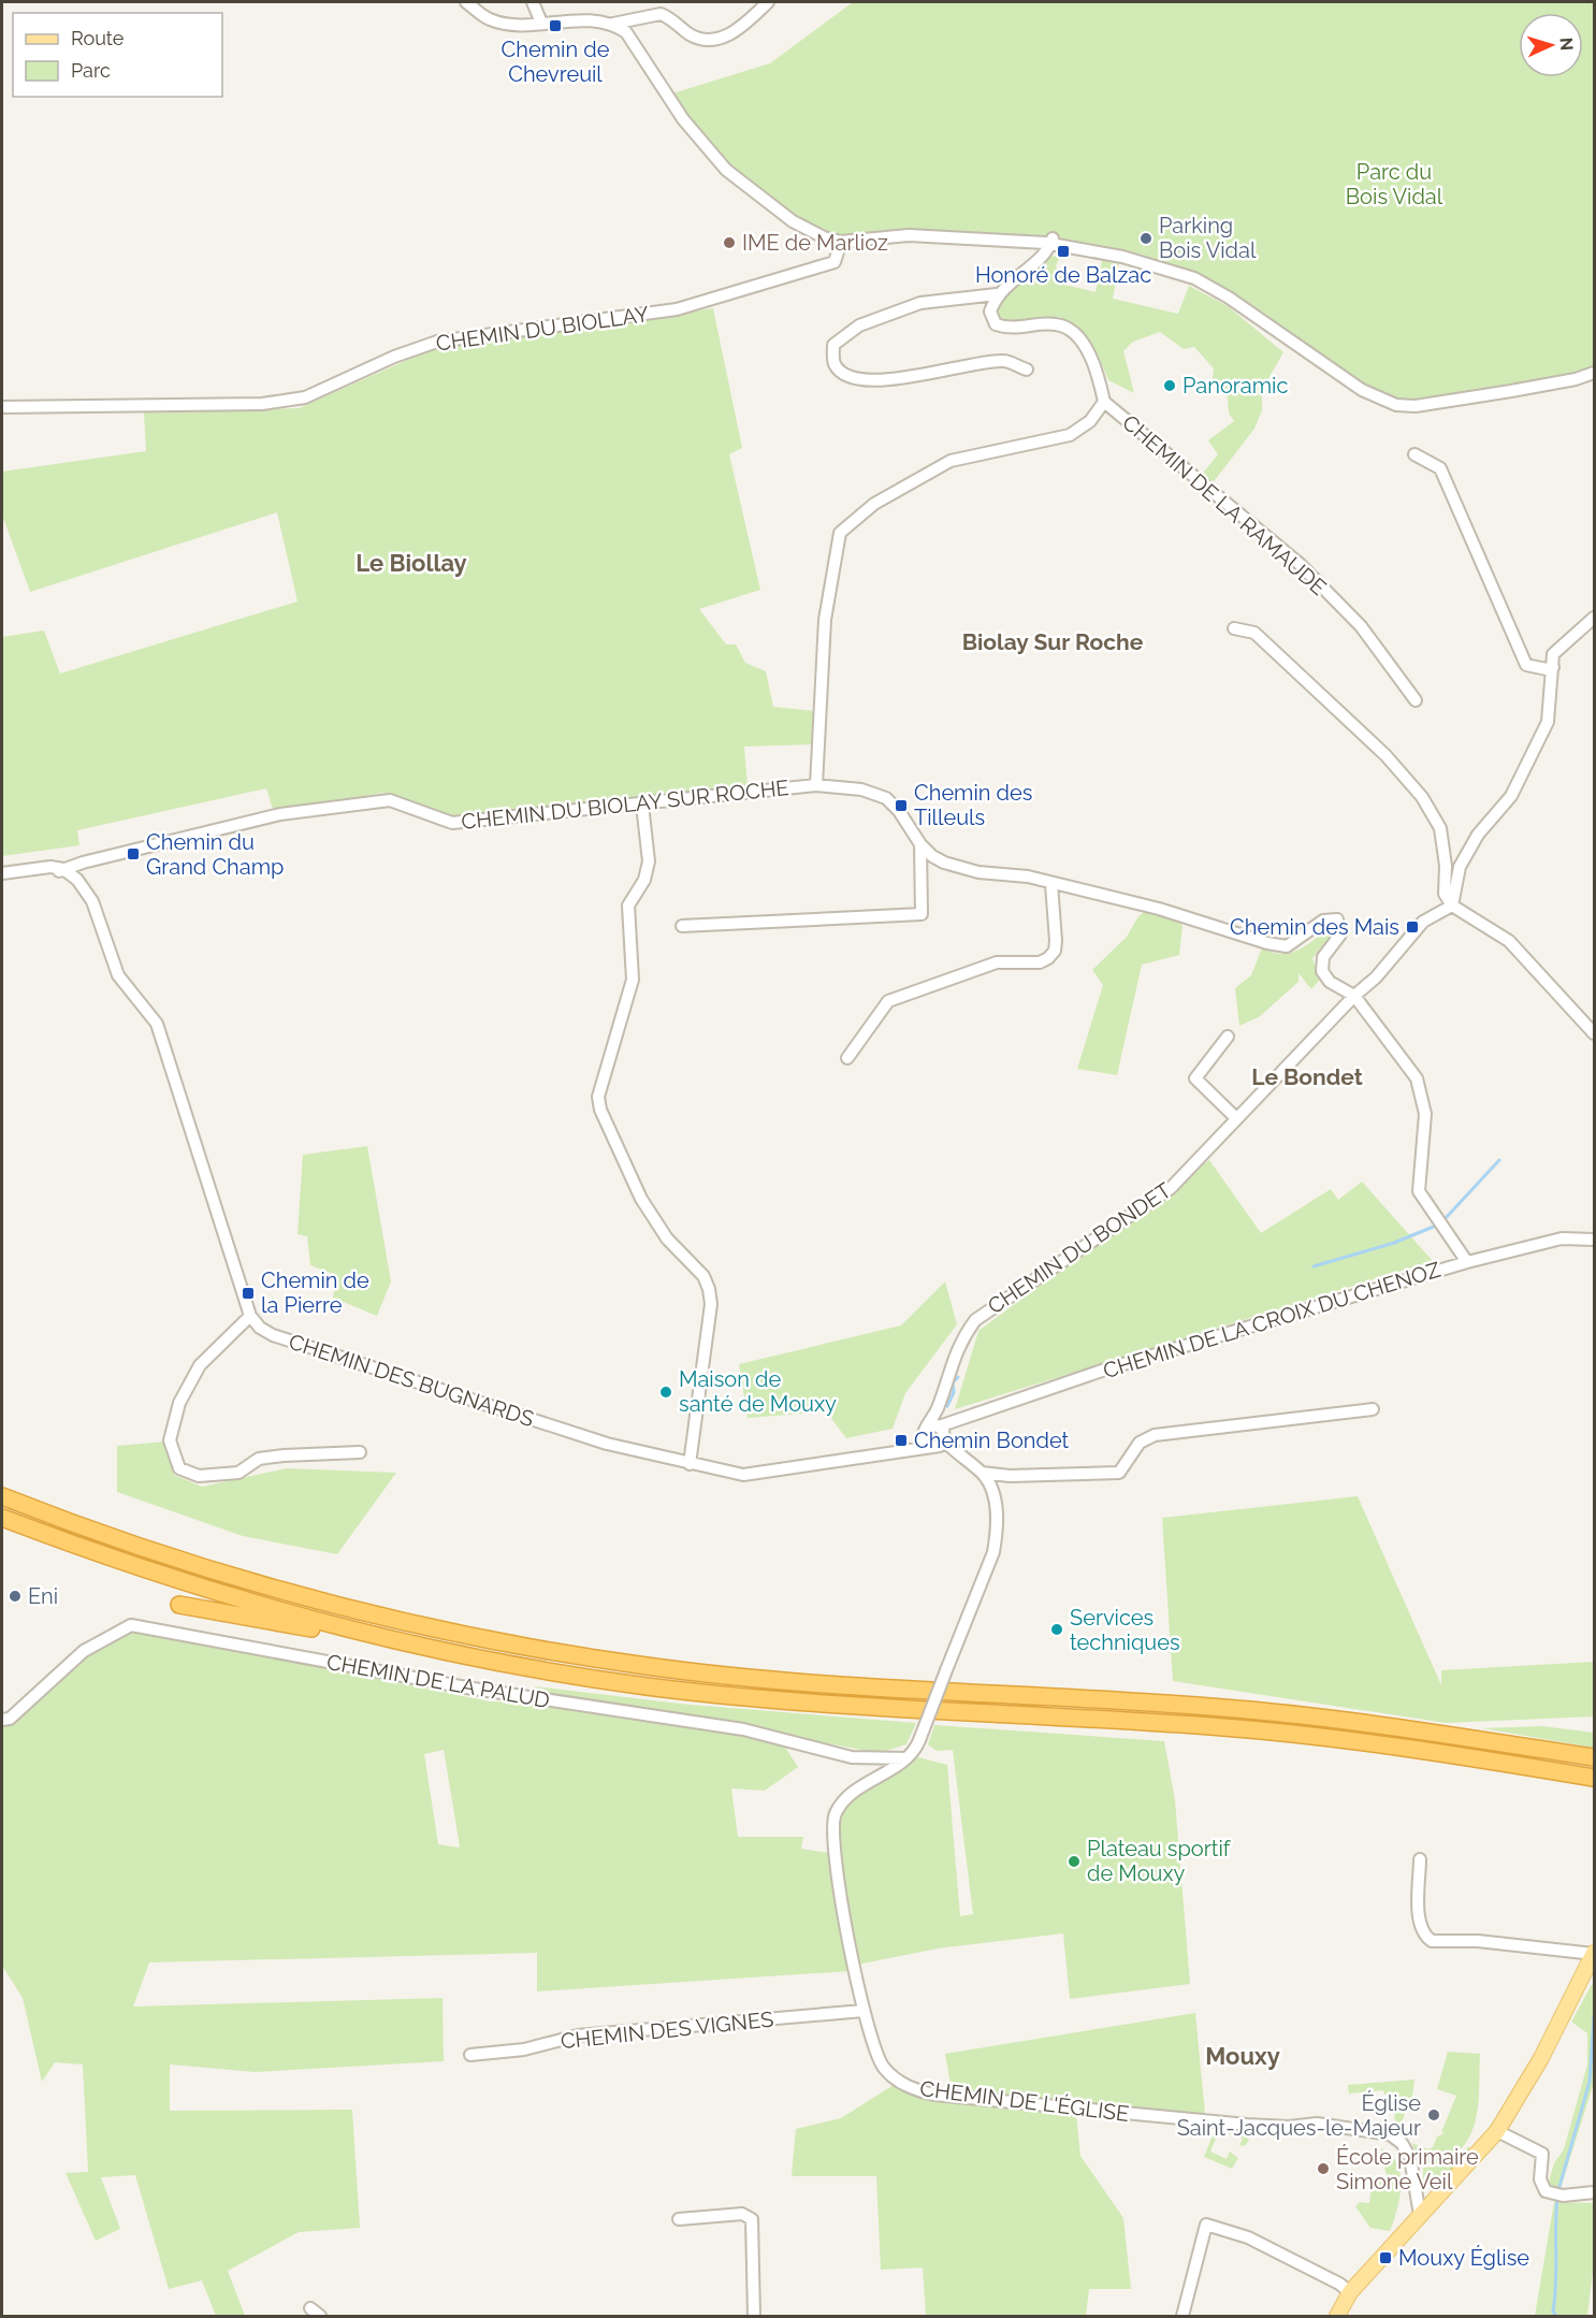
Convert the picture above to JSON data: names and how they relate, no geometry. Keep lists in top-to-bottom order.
{
  "streets": {
    "street": [
      "CHEMIN DU BIOLLAY",
      "CHEMIN DE LA RAMAUDE",
      "CHEMIN DU BIOLAY SUR ROCHE",
      "CHEMIN DU BONDET",
      "CHEMIN DE LA CROIX DU CHENOZ",
      "CHEMIN DES BUGNARDS",
      "CHEMIN DE LA PALUD",
      "CHEMIN DES VIGNES",
      "CHEMIN DE L'ÉGLISE"
    ]
  },
  "crossings": [
    ["CHEMIN DU BONDET", "CHEMIN DE LA CROIX DU CHENOZ"],
    ["CHEMIN DU BONDET", "CHEMIN DES BUGNARDS"],
    ["CHEMIN DU BONDET", "CHEMIN DE L'ÉGLISE"],
    ["CHEMIN DE LA CROIX DU CHENOZ", "CHEMIN DES BUGNARDS"],
    ["CHEMIN DE LA CROIX DU CHENOZ", "CHEMIN DE L'ÉGLISE"],
    ["CHEMIN DES BUGNARDS", "CHEMIN DE L'ÉGLISE"],
    ["CHEMIN DE LA PALUD", "CHEMIN DE L'ÉGLISE"],
    ["CHEMIN DES VIGNES", "CHEMIN DE L'ÉGLISE"]
  ],
  "districts": [
    "Le Biollay",
    "Biolay Sur Roche",
    "Le Bondet",
    "Mouxy"
  ],
  "parks": ["Parc du Bois Vidal"],
  "places": {
    "transit": [
      "Chemin de Chevreuil",
      "Honoré de Balzac",
      "Chemin des Tilleuls",
      "Chemin du Grand Champ",
      "Chemin des Mais",
      "Chemin de la Pierre",
      "Chemin Bondet",
      "Mouxy Église"
    ],
    "other": [
      "Parking Bois Vidal",
      "IME de Marlioz",
      "Panoramic",
      "Maison de santé de Mouxy",
      "Eni",
      "Services techniques",
      "Plateau sportif de Mouxy",
      "Église Saint-Jacques-le-Majeur",
      "École primaire Simone Veil"
    ]
  },
  "legend": ["Route", "Parc"],
  "north": "right"
}
